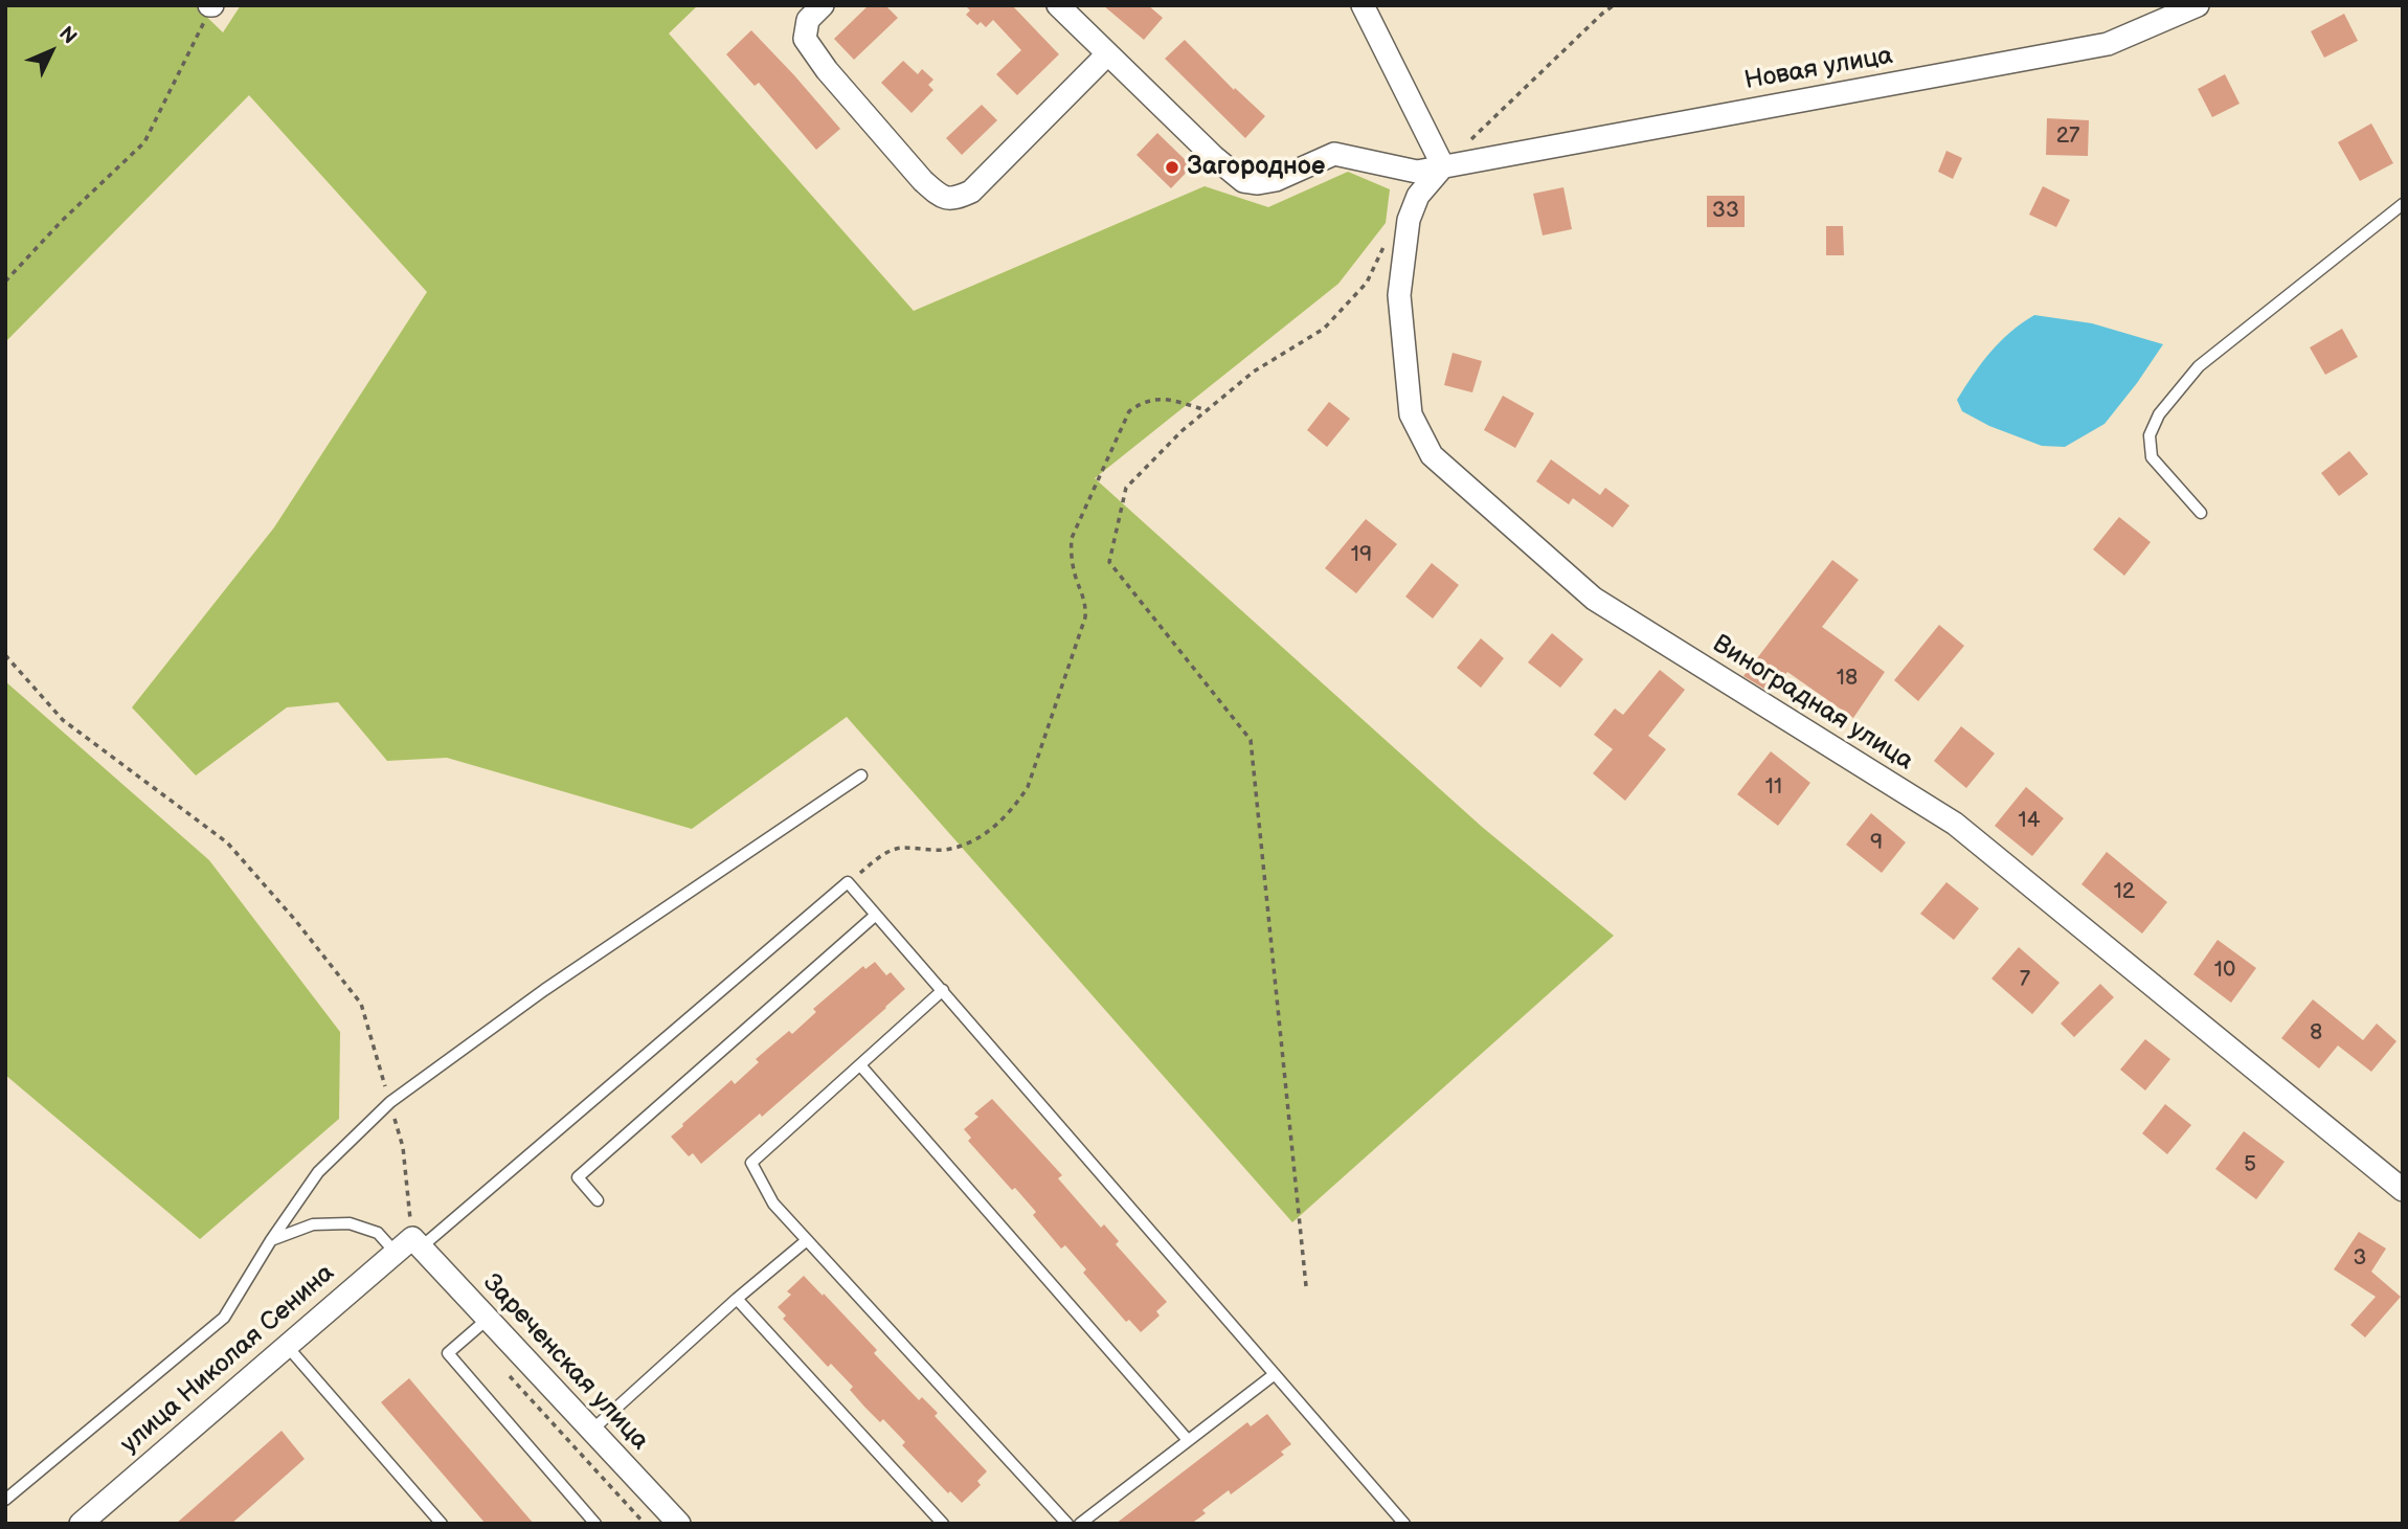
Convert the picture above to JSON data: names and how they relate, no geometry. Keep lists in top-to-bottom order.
{
  "streets": {
    "street": [
      "Новая улица",
      "Виноградная улица",
      "улица Николая Сенина",
      "Зареченская улица"
    ]
  },
  "crossings": [
    ["Новая улица", "Виноградная улица"],
    ["улица Николая Сенина", "Зареченская улица"]
  ],
  "places": ["Загородное"],
  "house_numbers": [
    "27",
    "33",
    "19",
    "18",
    "11",
    "14",
    "9",
    "12",
    "10",
    "7",
    "8",
    "5",
    "3"
  ],
  "north": "top right"
}
